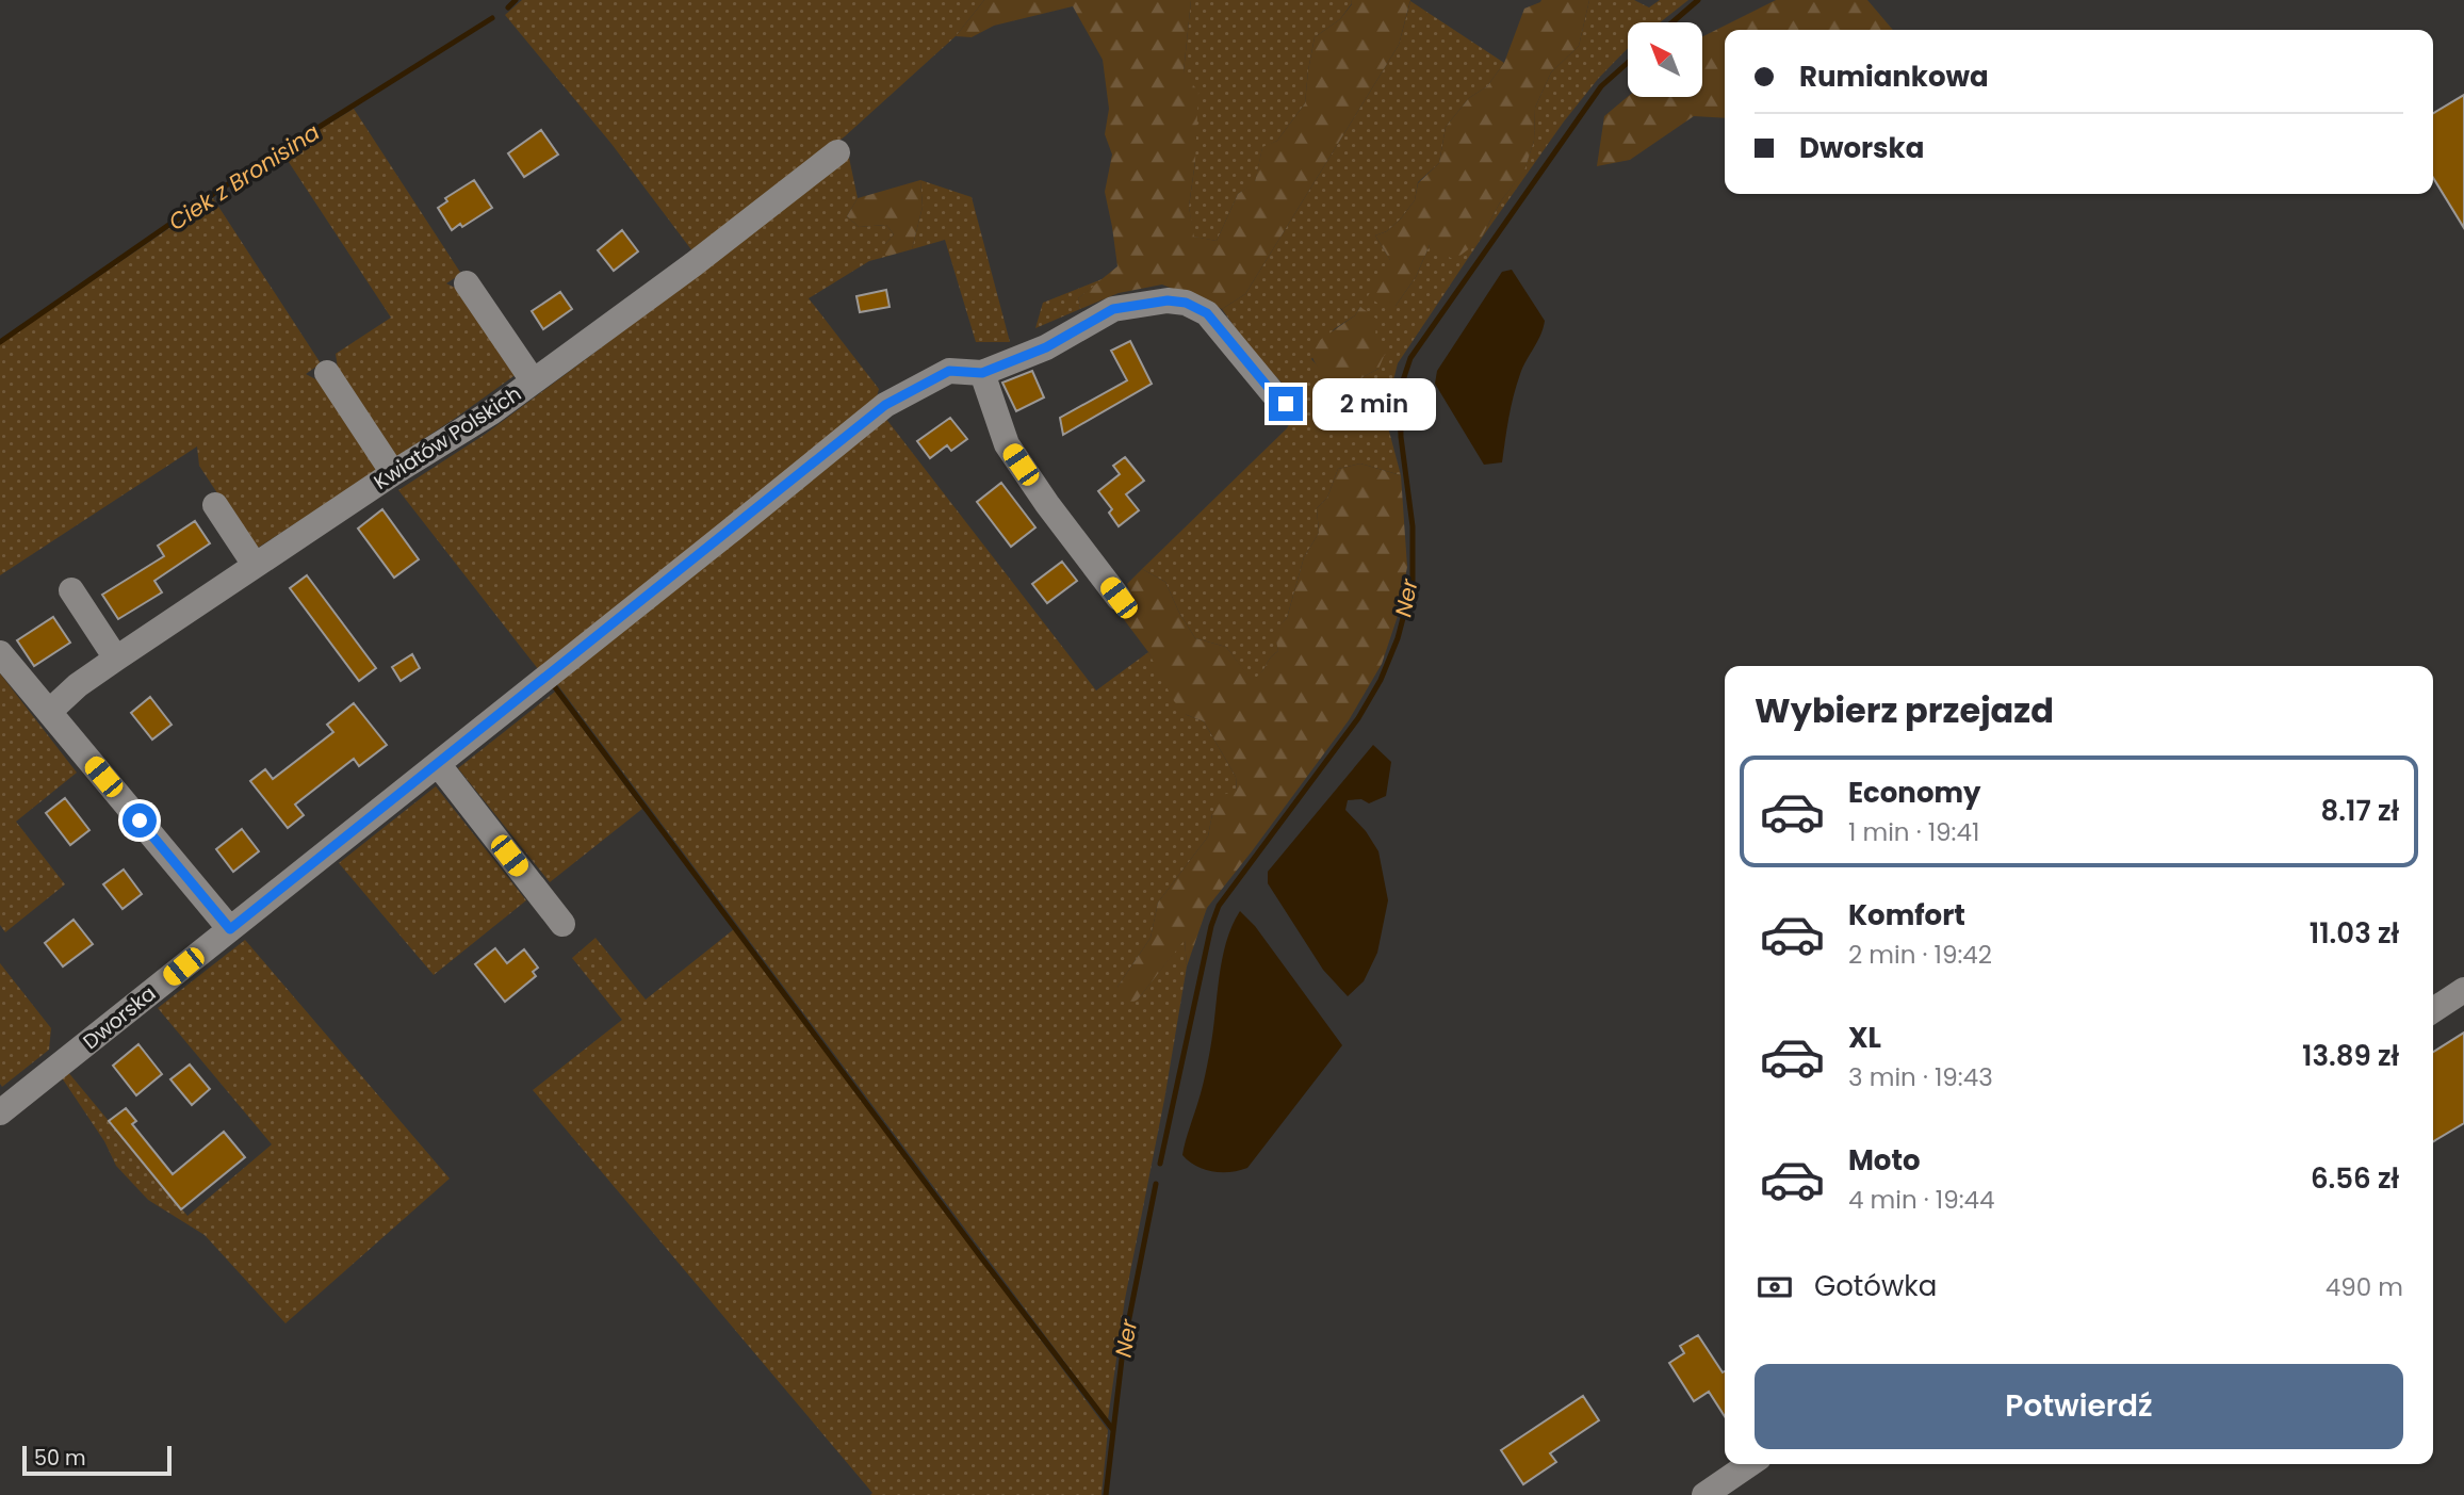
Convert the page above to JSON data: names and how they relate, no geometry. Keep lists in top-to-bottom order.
{
  "streets": {
    "street": ["Kwiatów Polskich", "Dworska"]
  },
  "water": ["Ciek z Bronisina", "Ner"],
  "scale_bar": "50 m",
  "north": "top left",
  "page": {
    "banner": ["Rumiankowa", "Dworska"],
    "bubble": "2 min",
    "heading": "Wybierz przejazd",
    "list": [
      {
        "name": "Economy",
        "note": "1 min · 19:41",
        "value": "8.17 zł"
      },
      {
        "name": "Komfort",
        "note": "2 min · 19:42",
        "value": "11.03 zł"
      },
      {
        "name": "XL",
        "note": "3 min · 19:43",
        "value": "13.89 zł"
      },
      {
        "name": "Moto",
        "note": "4 min · 19:44",
        "value": "6.56 zł"
      }
    ],
    "pay": ["Gotówka", "490 m"],
    "buttons": "Potwierdź",
    "scale": "50 m"
  }
}
